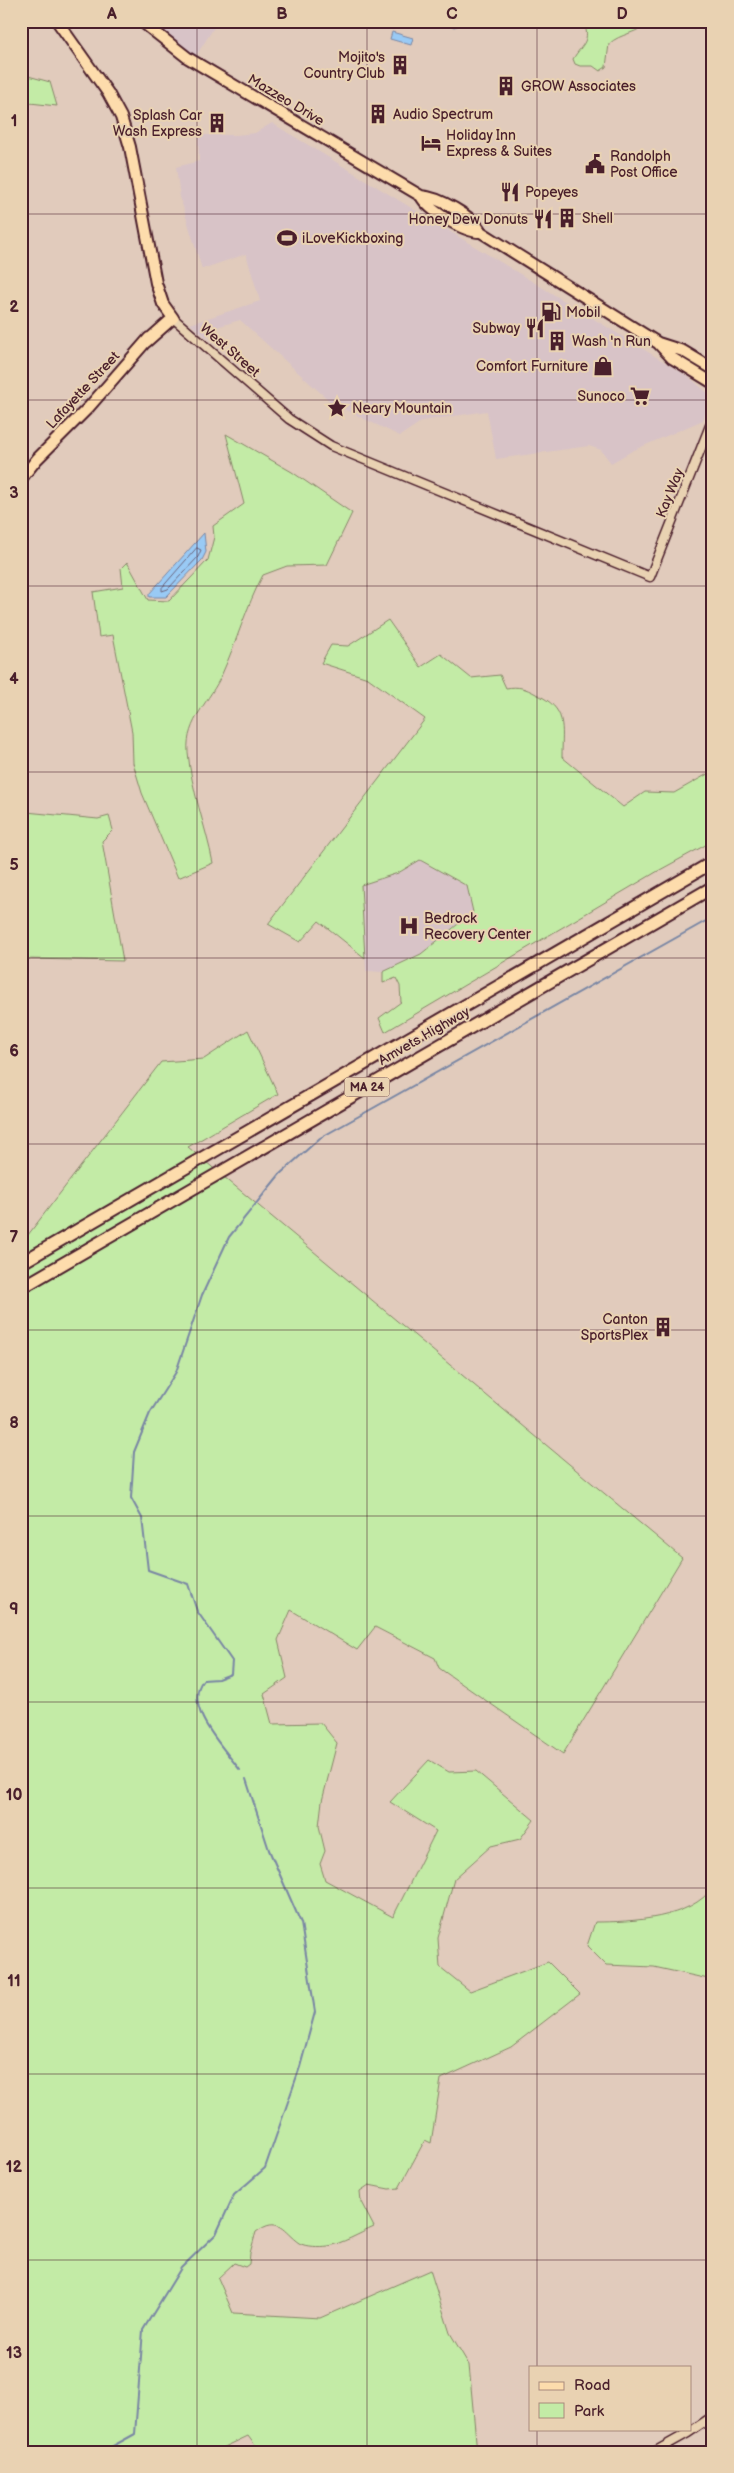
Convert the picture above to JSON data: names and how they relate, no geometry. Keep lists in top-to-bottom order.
{
  "streets": {
    "highway": ["Amvets Highway", "MA 24"],
    "main road": ["Mazzeo Drive", "West Street", "Lafayette Street"],
    "street": ["Kay Way"]
  },
  "crossings": [
    ["West Street", "Lafayette Street"],
    ["West Street", "Kay Way"]
  ],
  "places": {
    "building": [
      "Mojito's Country Club",
      "GROW Associates",
      "Audio Spectrum",
      "Splash Car Wash Express",
      "Shell",
      "Wash 'n Run",
      "Canton SportsPlex"
    ],
    "hotel": ["Holiday Inn Express & Suites"],
    "public building": ["Randolph Post Office"],
    "restaurant": ["Popeyes", "Honey Dew Donuts", "Subway"],
    "sports": ["iLoveKickboxing"],
    "fuel station": ["Mobil"],
    "shop": ["Comfort Furniture"],
    "supermarket": ["Sunoco"],
    "place": ["Neary Mountain"],
    "hospital": ["Bedrock Recovery Center"]
  },
  "legend": ["Road", "Park"],
  "grid": {
    "columns": [
      "A",
      "B",
      "C",
      "D"
    ],
    "rows": [
      "1",
      "2",
      "3",
      "4",
      "5",
      "6",
      "7",
      "8",
      "9",
      "10",
      "11",
      "12",
      "13"
    ]
  }
}
